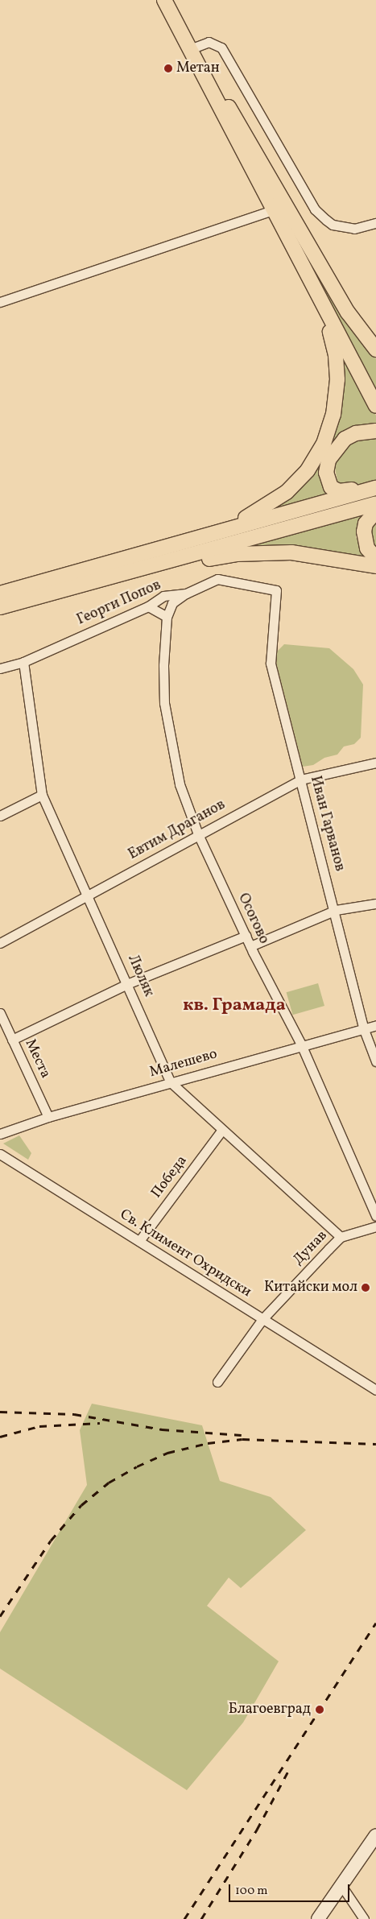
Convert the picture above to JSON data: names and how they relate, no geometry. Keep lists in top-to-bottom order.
{
  "streets": {
    "street": [
      "Георги Попов",
      "Иван Гарванов",
      "Евтим Драганов",
      "Осогово",
      "Люляк",
      "Места",
      "Малешево",
      "Победа",
      "Дунав",
      "Св. Климент Охридски"
    ]
  },
  "crossings": [
    ["Георги Попов", "Иван Гарванов"],
    ["Георги Попов", "Люляк"],
    ["Иван Гарванов", "Евтим Драганов"],
    ["Иван Гарванов", "Малешево"],
    ["Евтим Драганов", "Осогово"],
    ["Евтим Драганов", "Люляк"],
    ["Осогово", "Малешево"],
    ["Люляк", "Малешево"],
    ["Люляк", "Победа"],
    ["Люляк", "Дунав"],
    ["Места", "Малешево"],
    ["Победа", "Св. Климент Охридски"],
    ["Дунав", "Св. Климент Охридски"]
  ],
  "districts": ["кв. Грамада"],
  "places": ["Метан", "Китайски мол", "Благоевград"],
  "scale_bar": "100 m"
}
